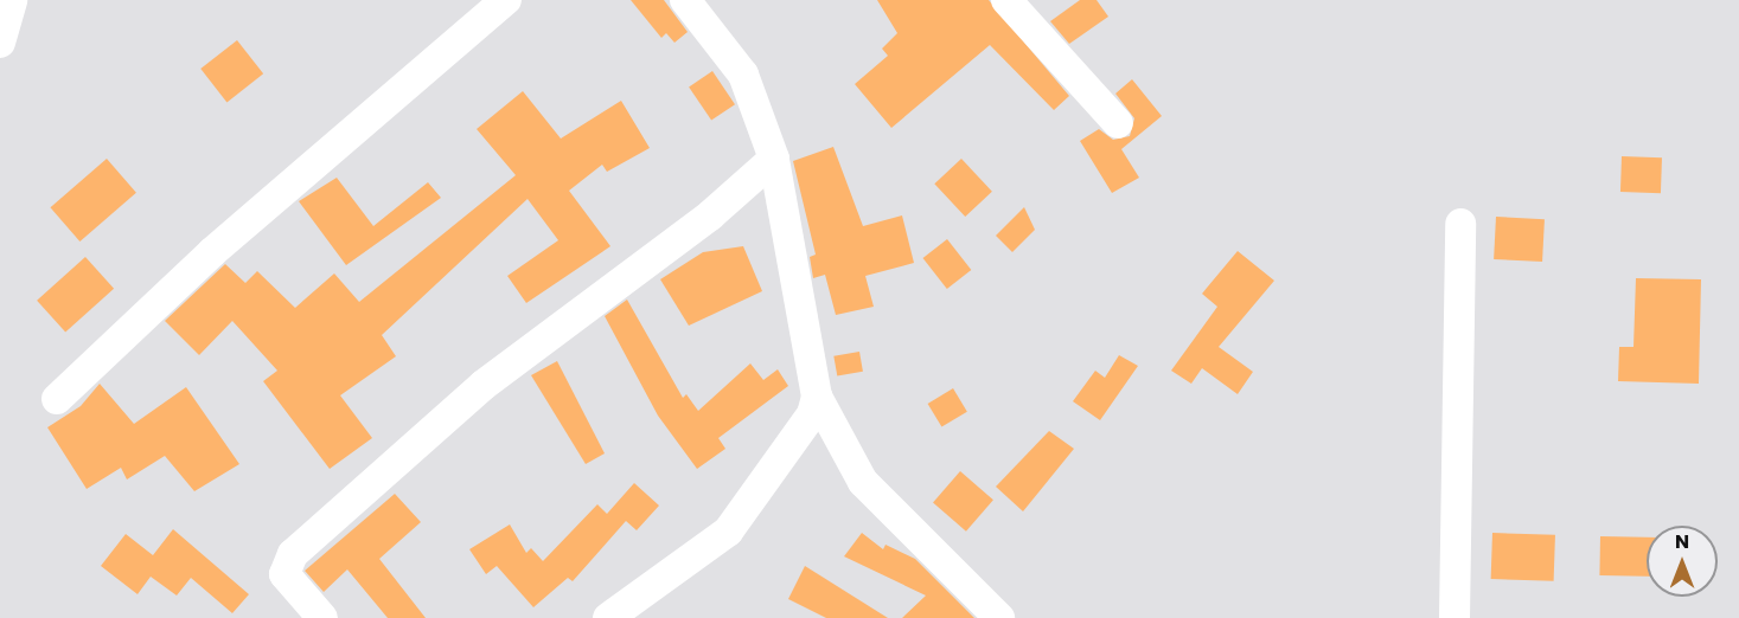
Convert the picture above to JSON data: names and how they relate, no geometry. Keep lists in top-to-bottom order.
{
  "north": "top"
}
